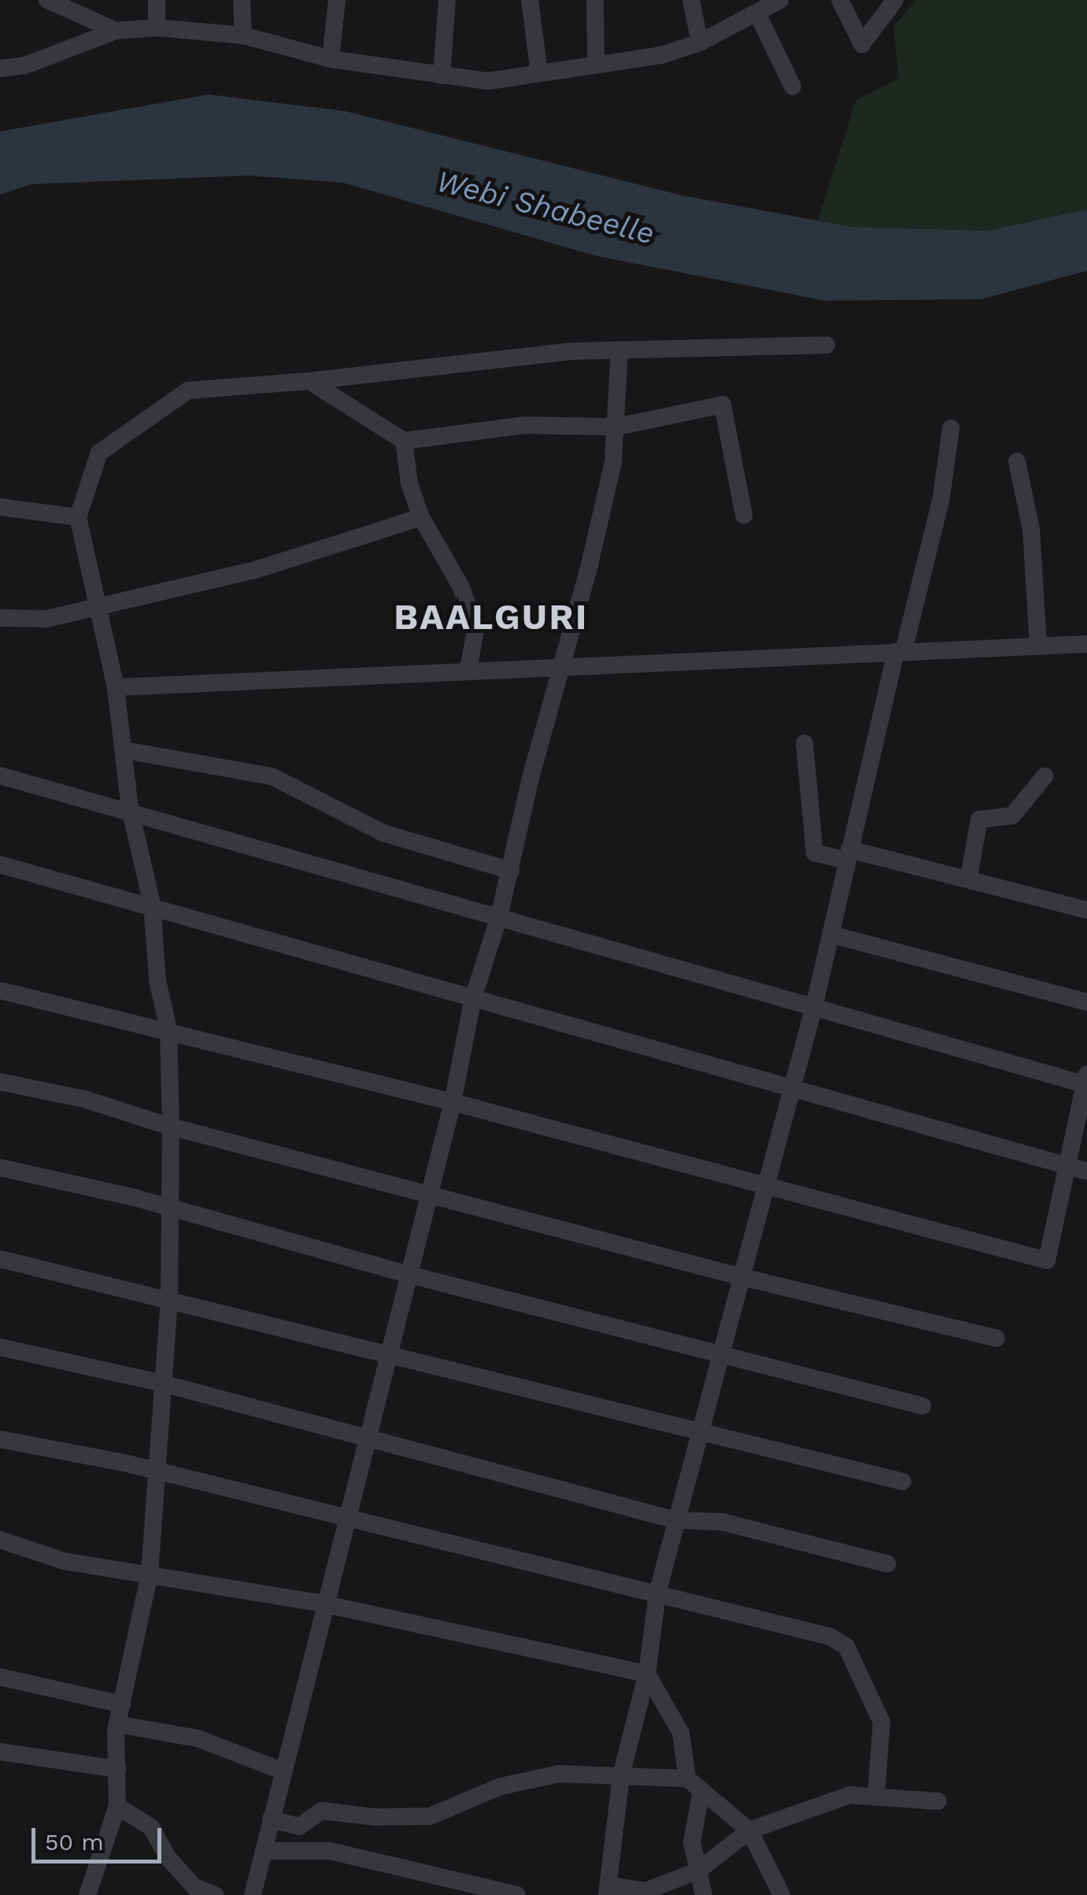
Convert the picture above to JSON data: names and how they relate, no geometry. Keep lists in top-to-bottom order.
{
  "districts": ["BAALGURI"],
  "water": ["Webi Shabeelle"],
  "scale_bar": "50 m"
}
